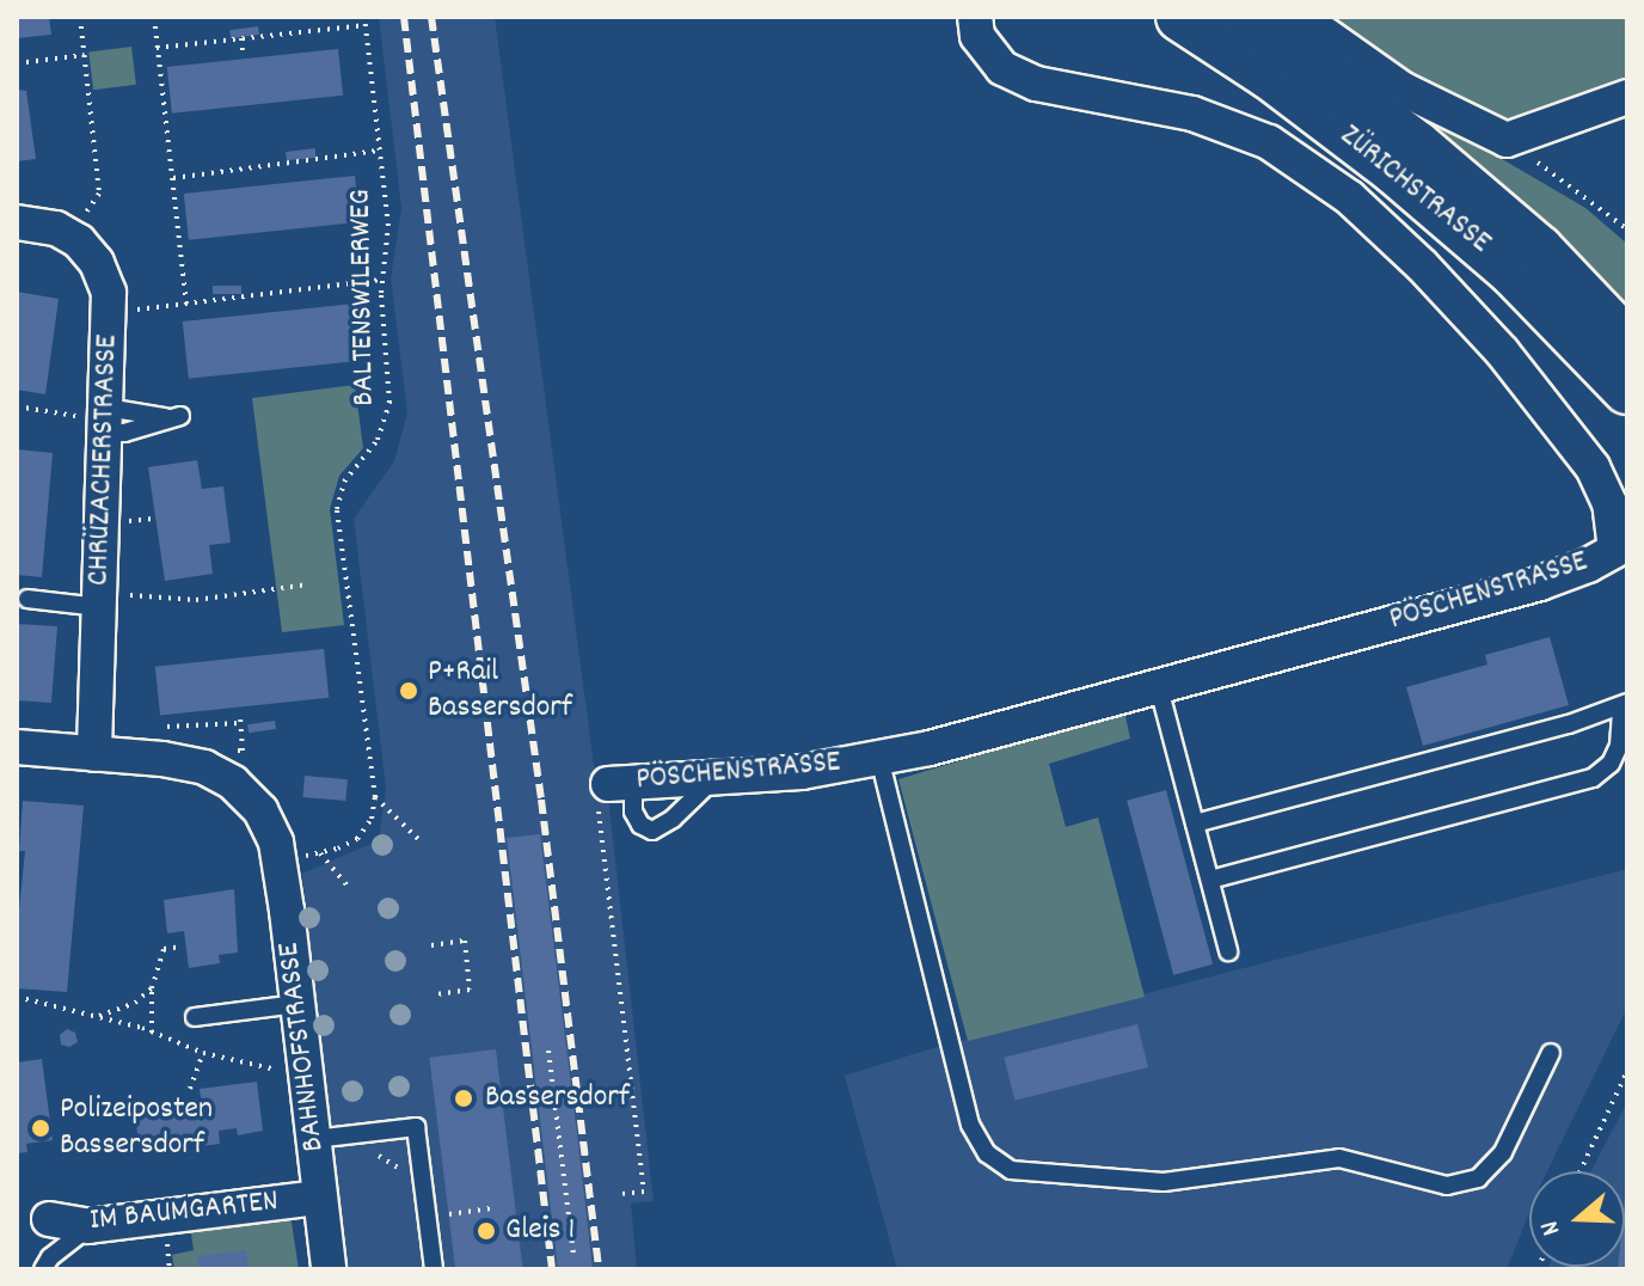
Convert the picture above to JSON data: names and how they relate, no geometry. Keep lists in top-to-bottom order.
{
  "streets": {
    "main road": ["ZÜRICHSTRASSE"],
    "street": [
      "CHRÜZACHERSTRASSE",
      "PÖSCHENSTRASSE",
      "BAHNHOFSTRASSE",
      "IM BAUMGARTEN"
    ],
    "path": ["BALTENSWILERWEG"]
  },
  "crossings": [
    ["CHRÜZACHERSTRASSE", "BAHNHOFSTRASSE"],
    ["BAHNHOFSTRASSE", "IM BAUMGARTEN"]
  ],
  "places": [
    "P+Rail Bassersdorf",
    "Bassersdorf",
    "Polizeiposten Bassersdorf",
    "Gleis 1"
  ],
  "north": "left"
}
